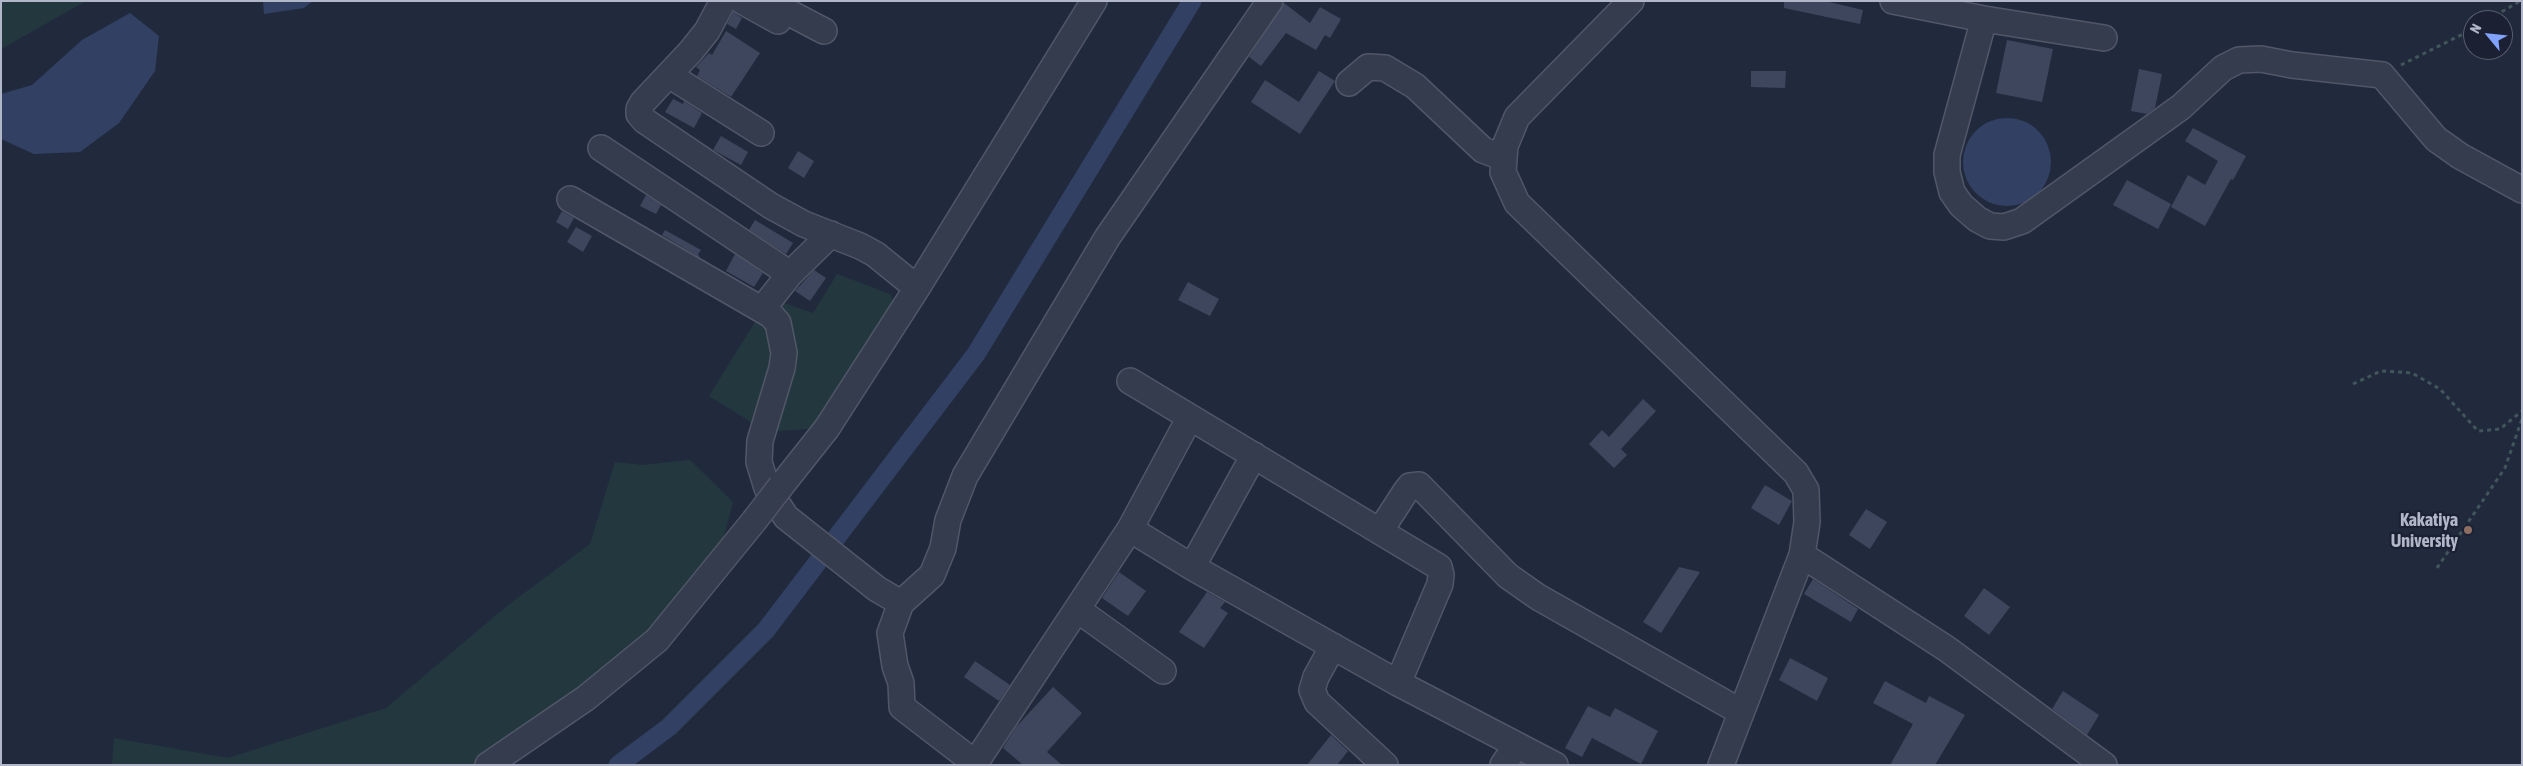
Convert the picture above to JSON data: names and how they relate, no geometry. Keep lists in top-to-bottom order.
{
  "places": ["Kakatiya University"],
  "north": "top left"
}
